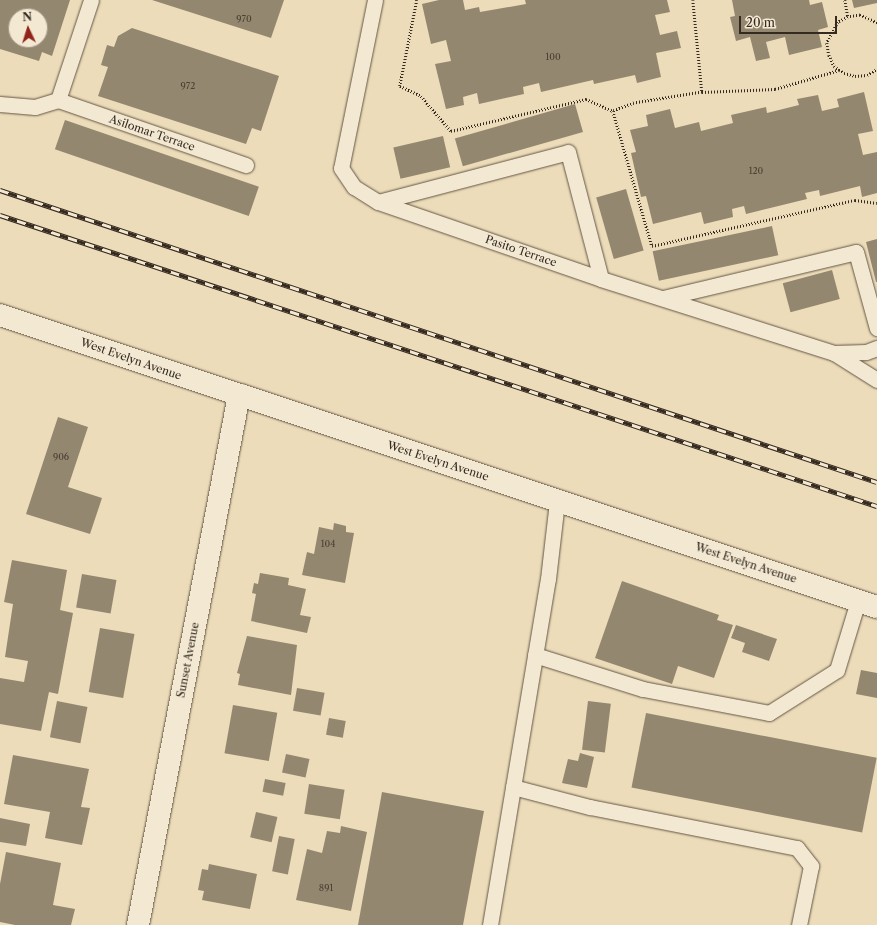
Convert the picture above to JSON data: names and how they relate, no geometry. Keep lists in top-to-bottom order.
{
  "streets": {
    "main road": ["West Evelyn Avenue", "Sunset Avenue"],
    "lane": ["Asilomar Terrace", "Pasito Terrace"]
  },
  "crossings": [
    ["West Evelyn Avenue", "Sunset Avenue"]
  ],
  "house_numbers": [
    "970",
    "100",
    "972",
    "120",
    "906",
    "104",
    "891"
  ],
  "scale_bar": "20 m",
  "north": "top"
}
